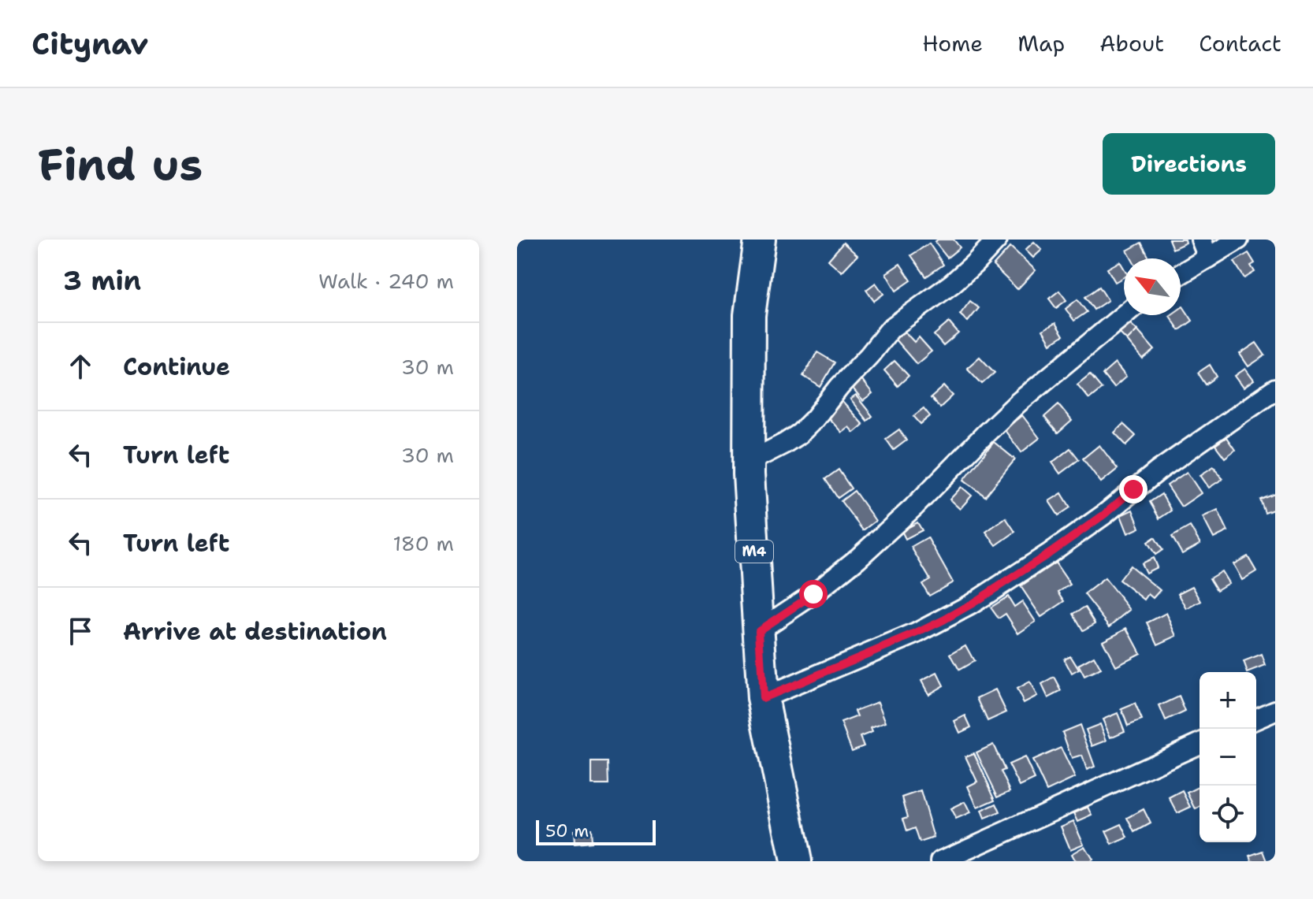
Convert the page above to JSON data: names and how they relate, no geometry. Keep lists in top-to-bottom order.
{
  "streets": {
    "main road": ["M4"]
  },
  "scale_bar": "50 m",
  "north": "top left",
  "page": {
    "header": "Citynav",
    "nav": [
      "Home",
      "Map",
      "About",
      "Contact"
    ],
    "buttons": "Directions",
    "title": "Find us",
    "heading": ["3 min", "Walk · 240 m"],
    "list": [
      ["Continue", "30 m"],
      ["Turn left", "30 m"],
      ["Turn left", "180 m"],
      "Arrive at destination"
    ],
    "map_buttons": ["+", "−"],
    "scale": "50 m"
  }
}
